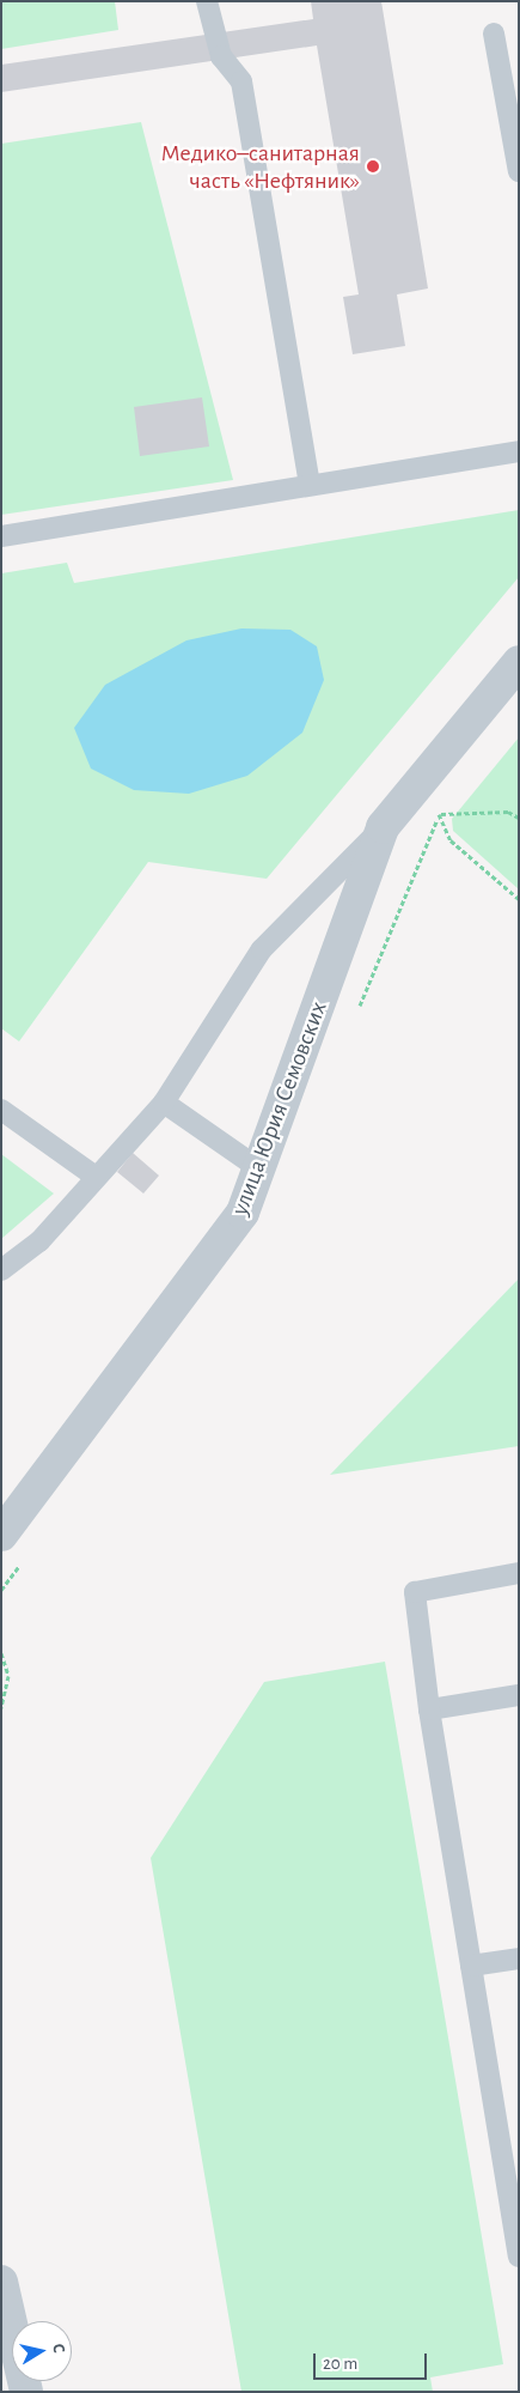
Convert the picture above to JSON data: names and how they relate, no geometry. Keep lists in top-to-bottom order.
{
  "streets": {
    "street": ["улица Юрия Семовских"]
  },
  "places": ["Медико–санитарная часть «Нефтяник»"],
  "scale_bar": "20 m",
  "north": "right"
}
